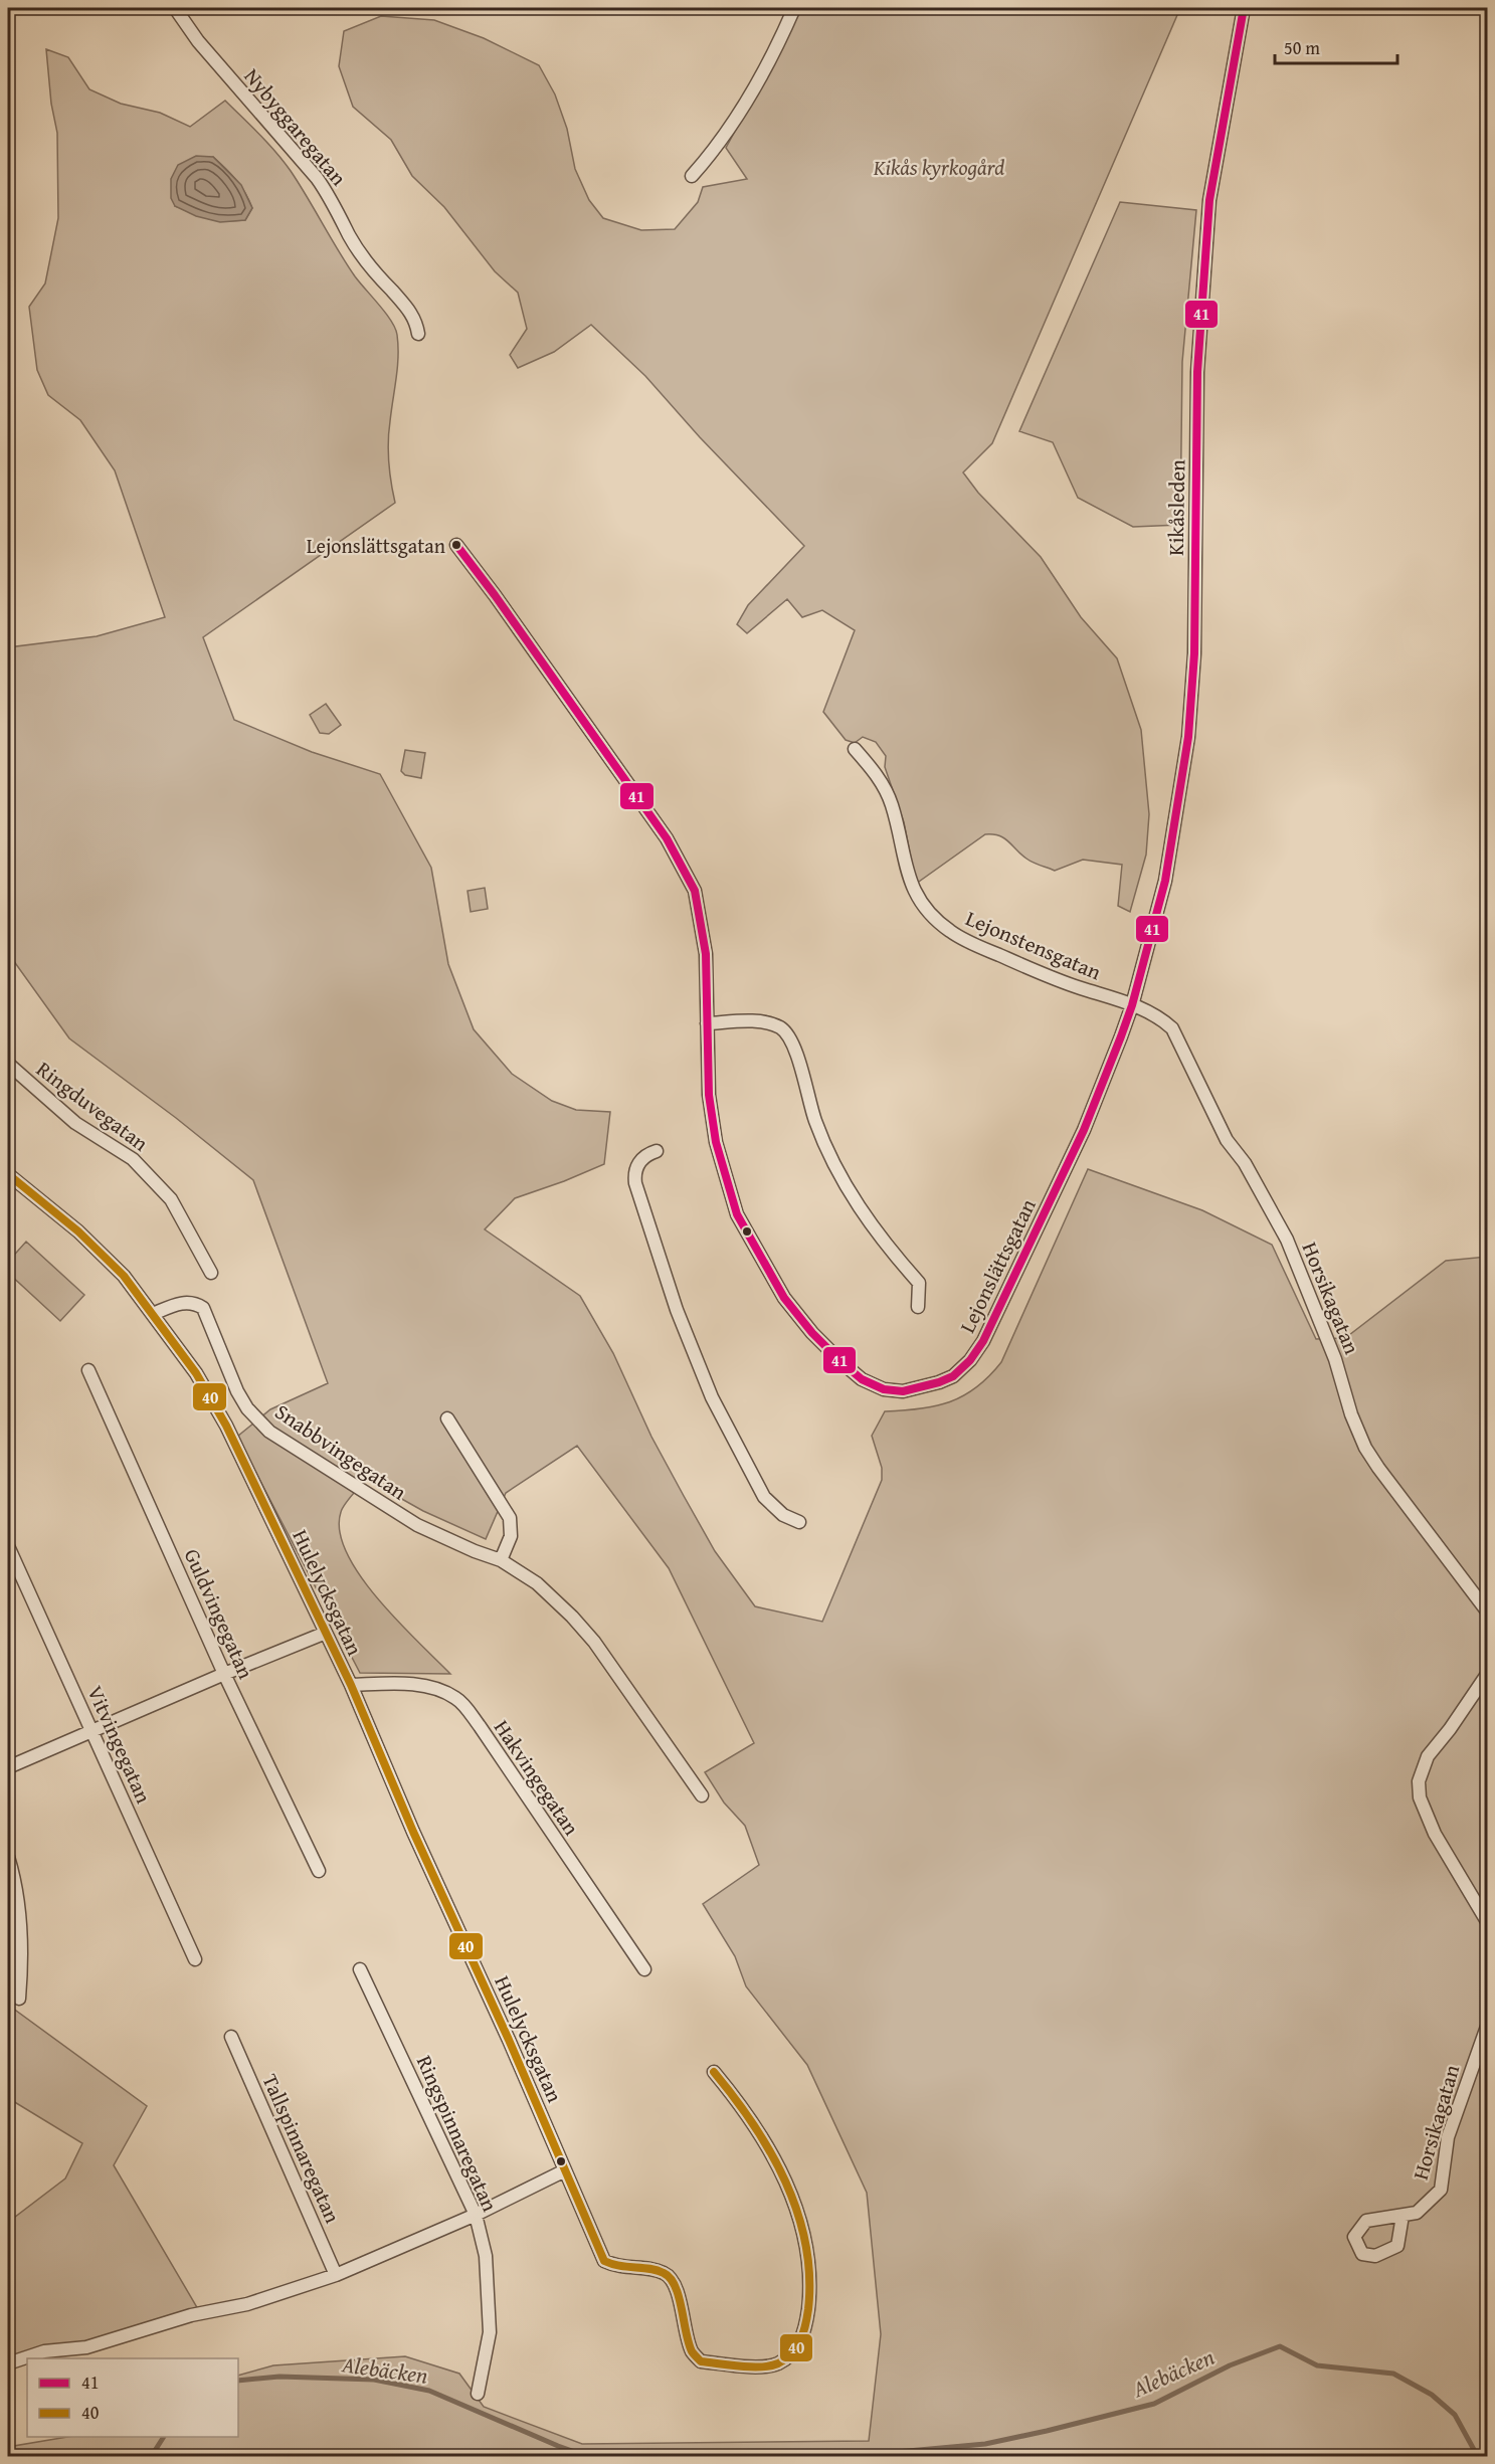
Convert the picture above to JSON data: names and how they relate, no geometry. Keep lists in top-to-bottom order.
{
  "streets": {
    "street": [
      "Nybyggaregatan",
      "Kikåsleden",
      "Lejonstensgatan",
      "Ringduvegatan",
      "Lejonslättsgatan",
      "Horsikagatan",
      "Snabbvingegatan",
      "Hulelycksgatan",
      "Guldvingegatan",
      "Vitvingegatan",
      "Hakvingegatan",
      "Ringspinnaregatan",
      "Tallspinnaregatan"
    ]
  },
  "crossings": [
    ["Kikåsleden", "Lejonstensgatan"],
    ["Kikåsleden", "Lejonslättsgatan"],
    ["Kikåsleden", "Horsikagatan"],
    ["Lejonstensgatan", "Lejonslättsgatan"],
    ["Lejonstensgatan", "Horsikagatan"],
    ["Lejonslättsgatan", "Horsikagatan"],
    ["Snabbvingegatan", "Hulelycksgatan"],
    ["Hulelycksgatan", "Hakvingegatan"]
  ],
  "water": ["Alebäcken"],
  "parks": ["Kikås kyrkogård"],
  "places": ["Lejonslättsgatan"],
  "lines": ["transit line 41", "transit line 40"],
  "legend": ["41", "40"],
  "scale_bar": "50 m"
}
